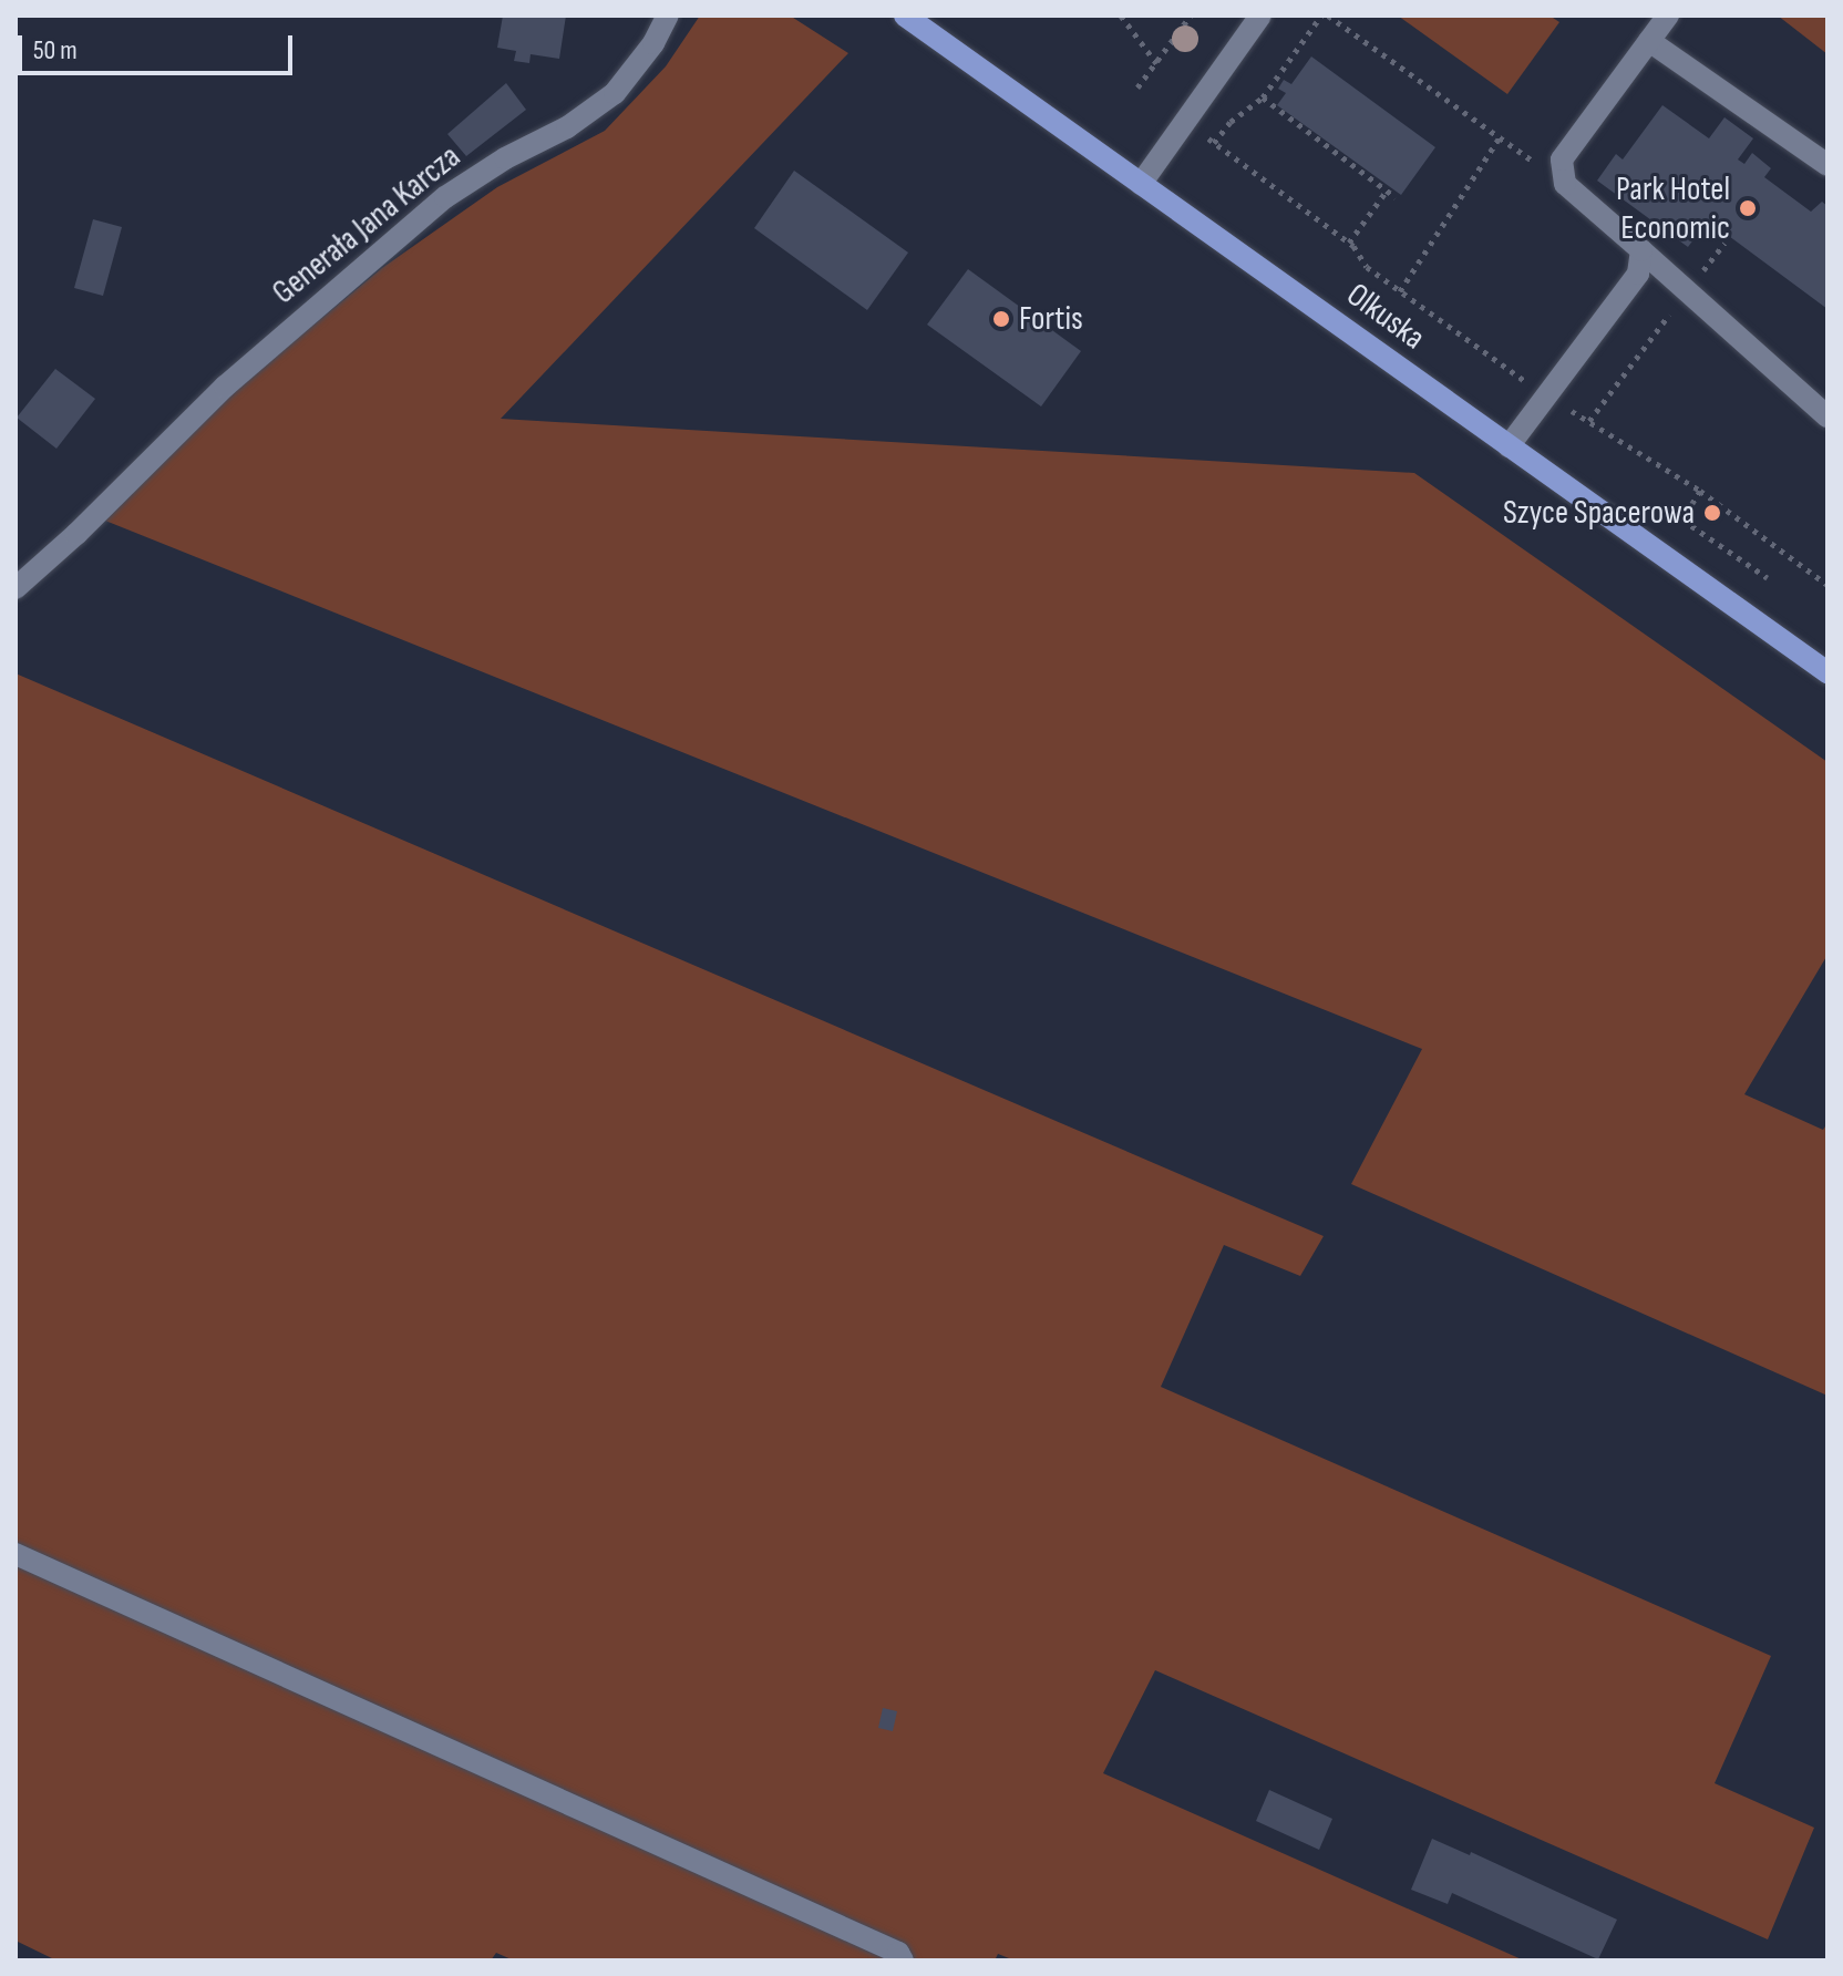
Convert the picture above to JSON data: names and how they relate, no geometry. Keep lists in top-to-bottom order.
{
  "streets": {
    "main road": ["Olkuska"],
    "street": ["Generała Jana Karcza"]
  },
  "places": ["Park Hotel Economic", "Fortis", "Szyce Spacerowa"],
  "scale_bar": "50 m"
}
